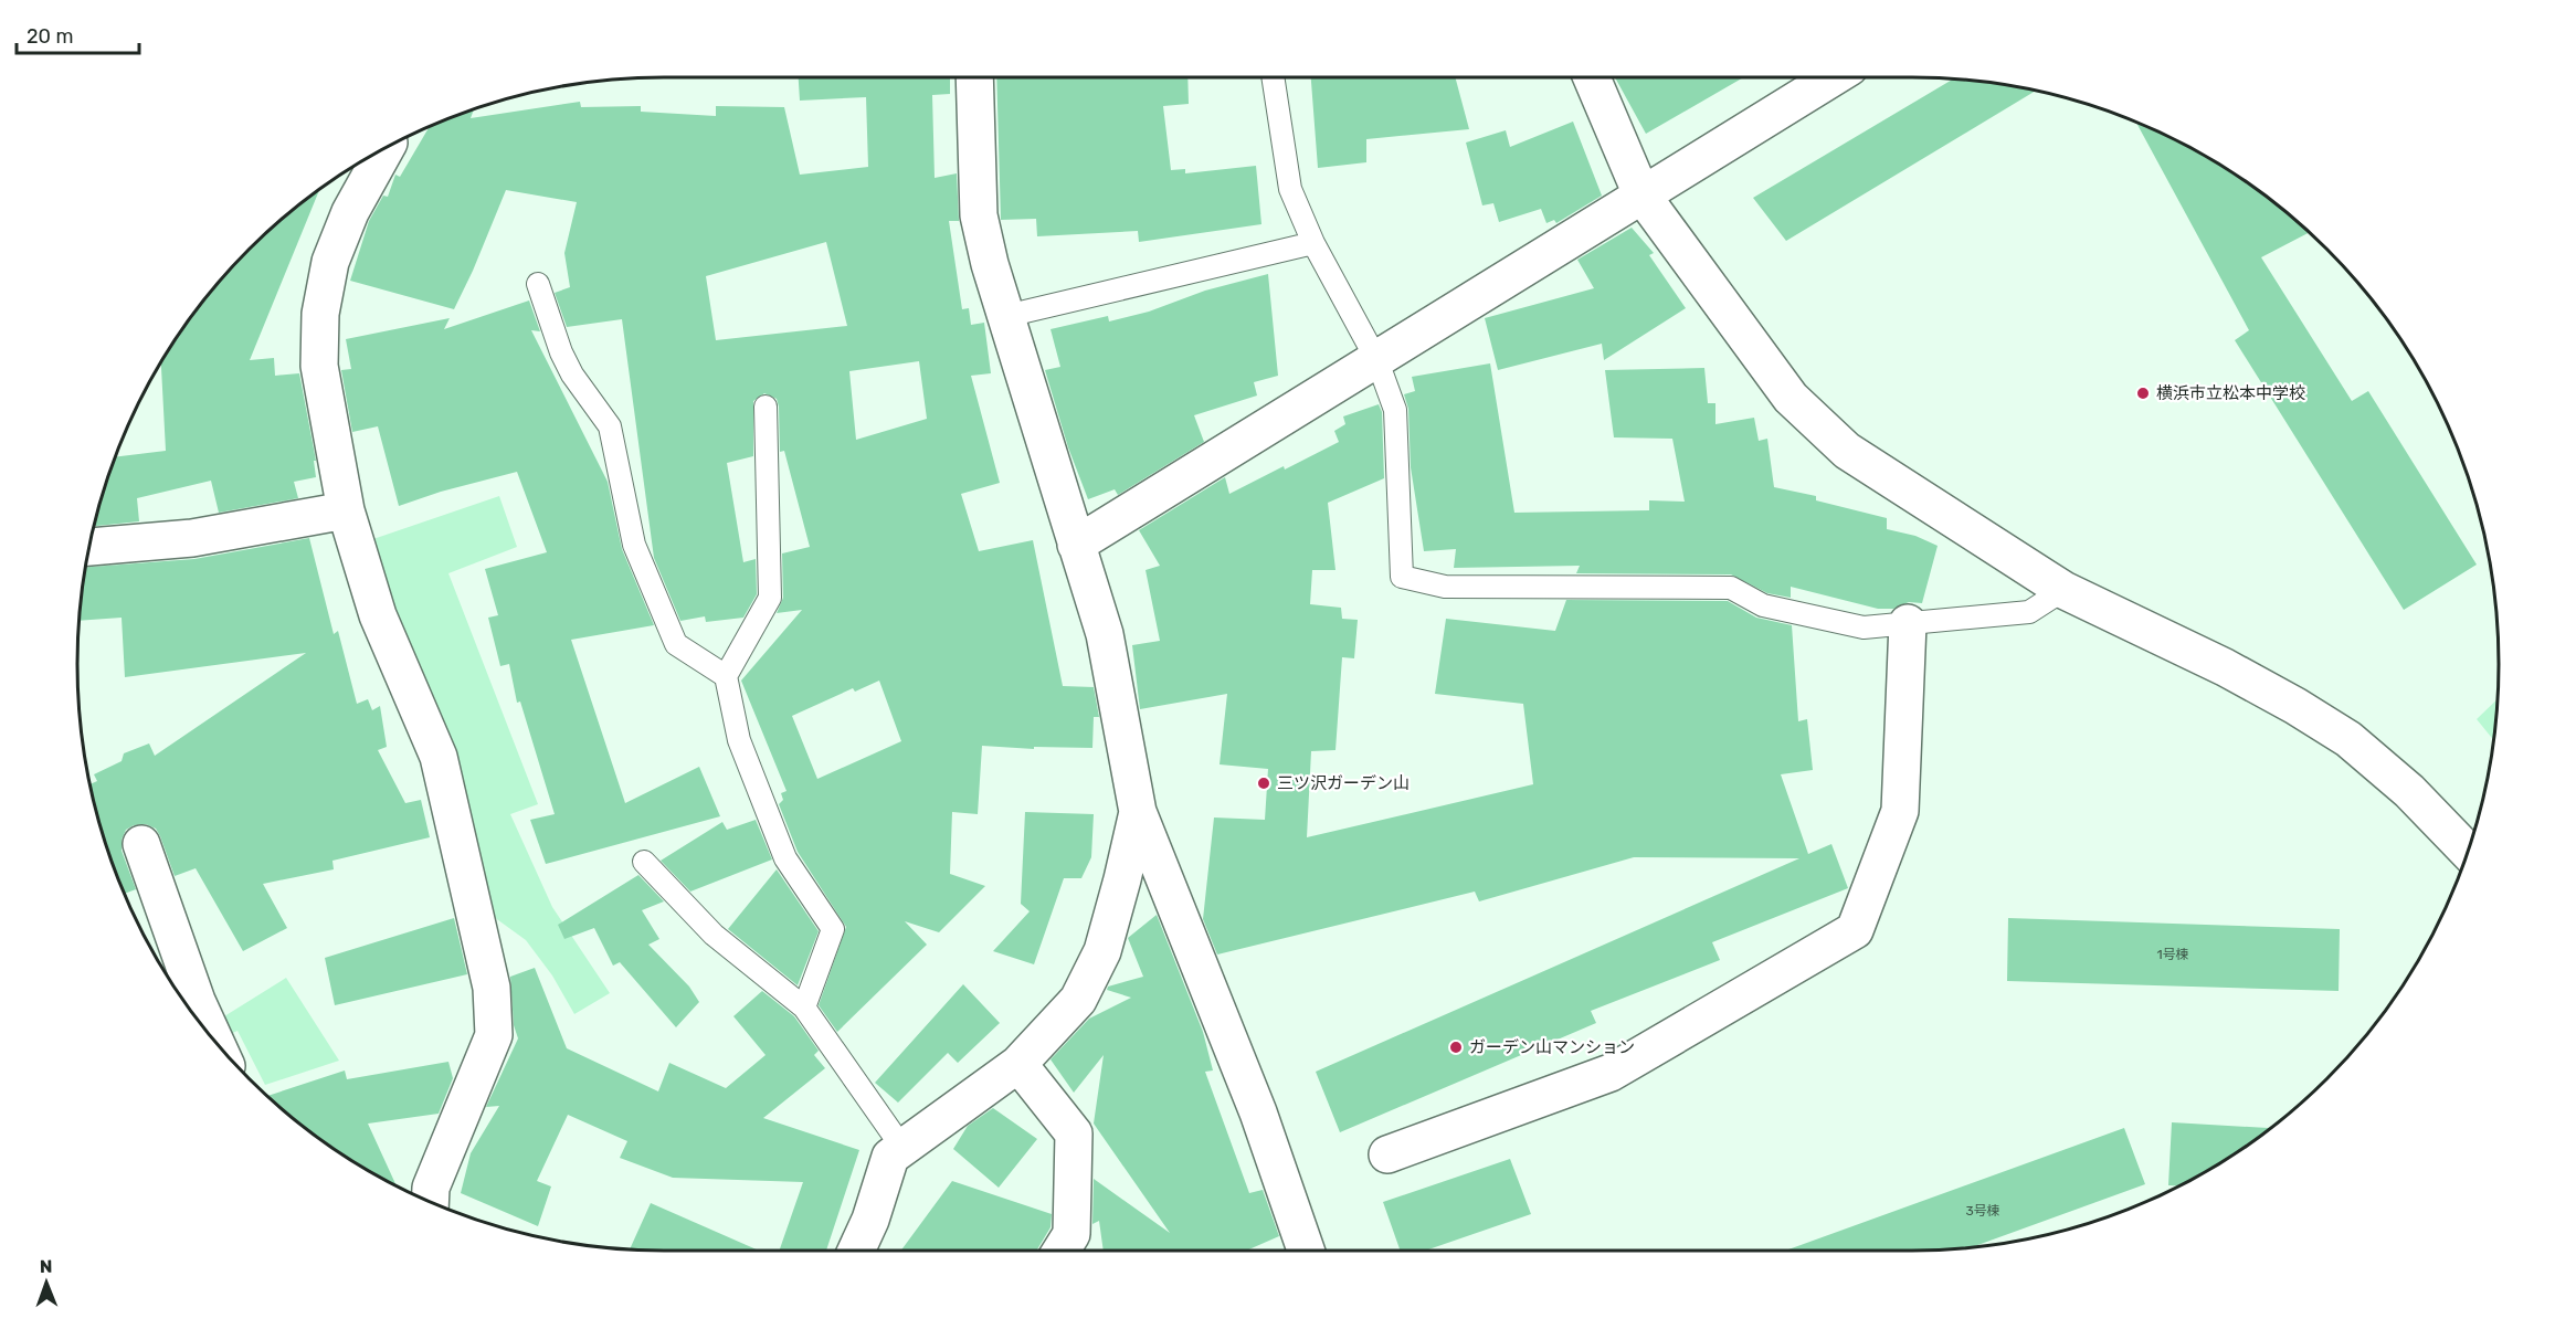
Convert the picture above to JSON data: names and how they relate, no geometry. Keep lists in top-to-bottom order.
{
  "places": ["横浜市立松本中学校", "三ツ沢ガーデン山", "ガーデン山マンション"],
  "house_numbers": ["1号棟", "3号棟"],
  "scale_bar": "20 m",
  "north": "top"
}
